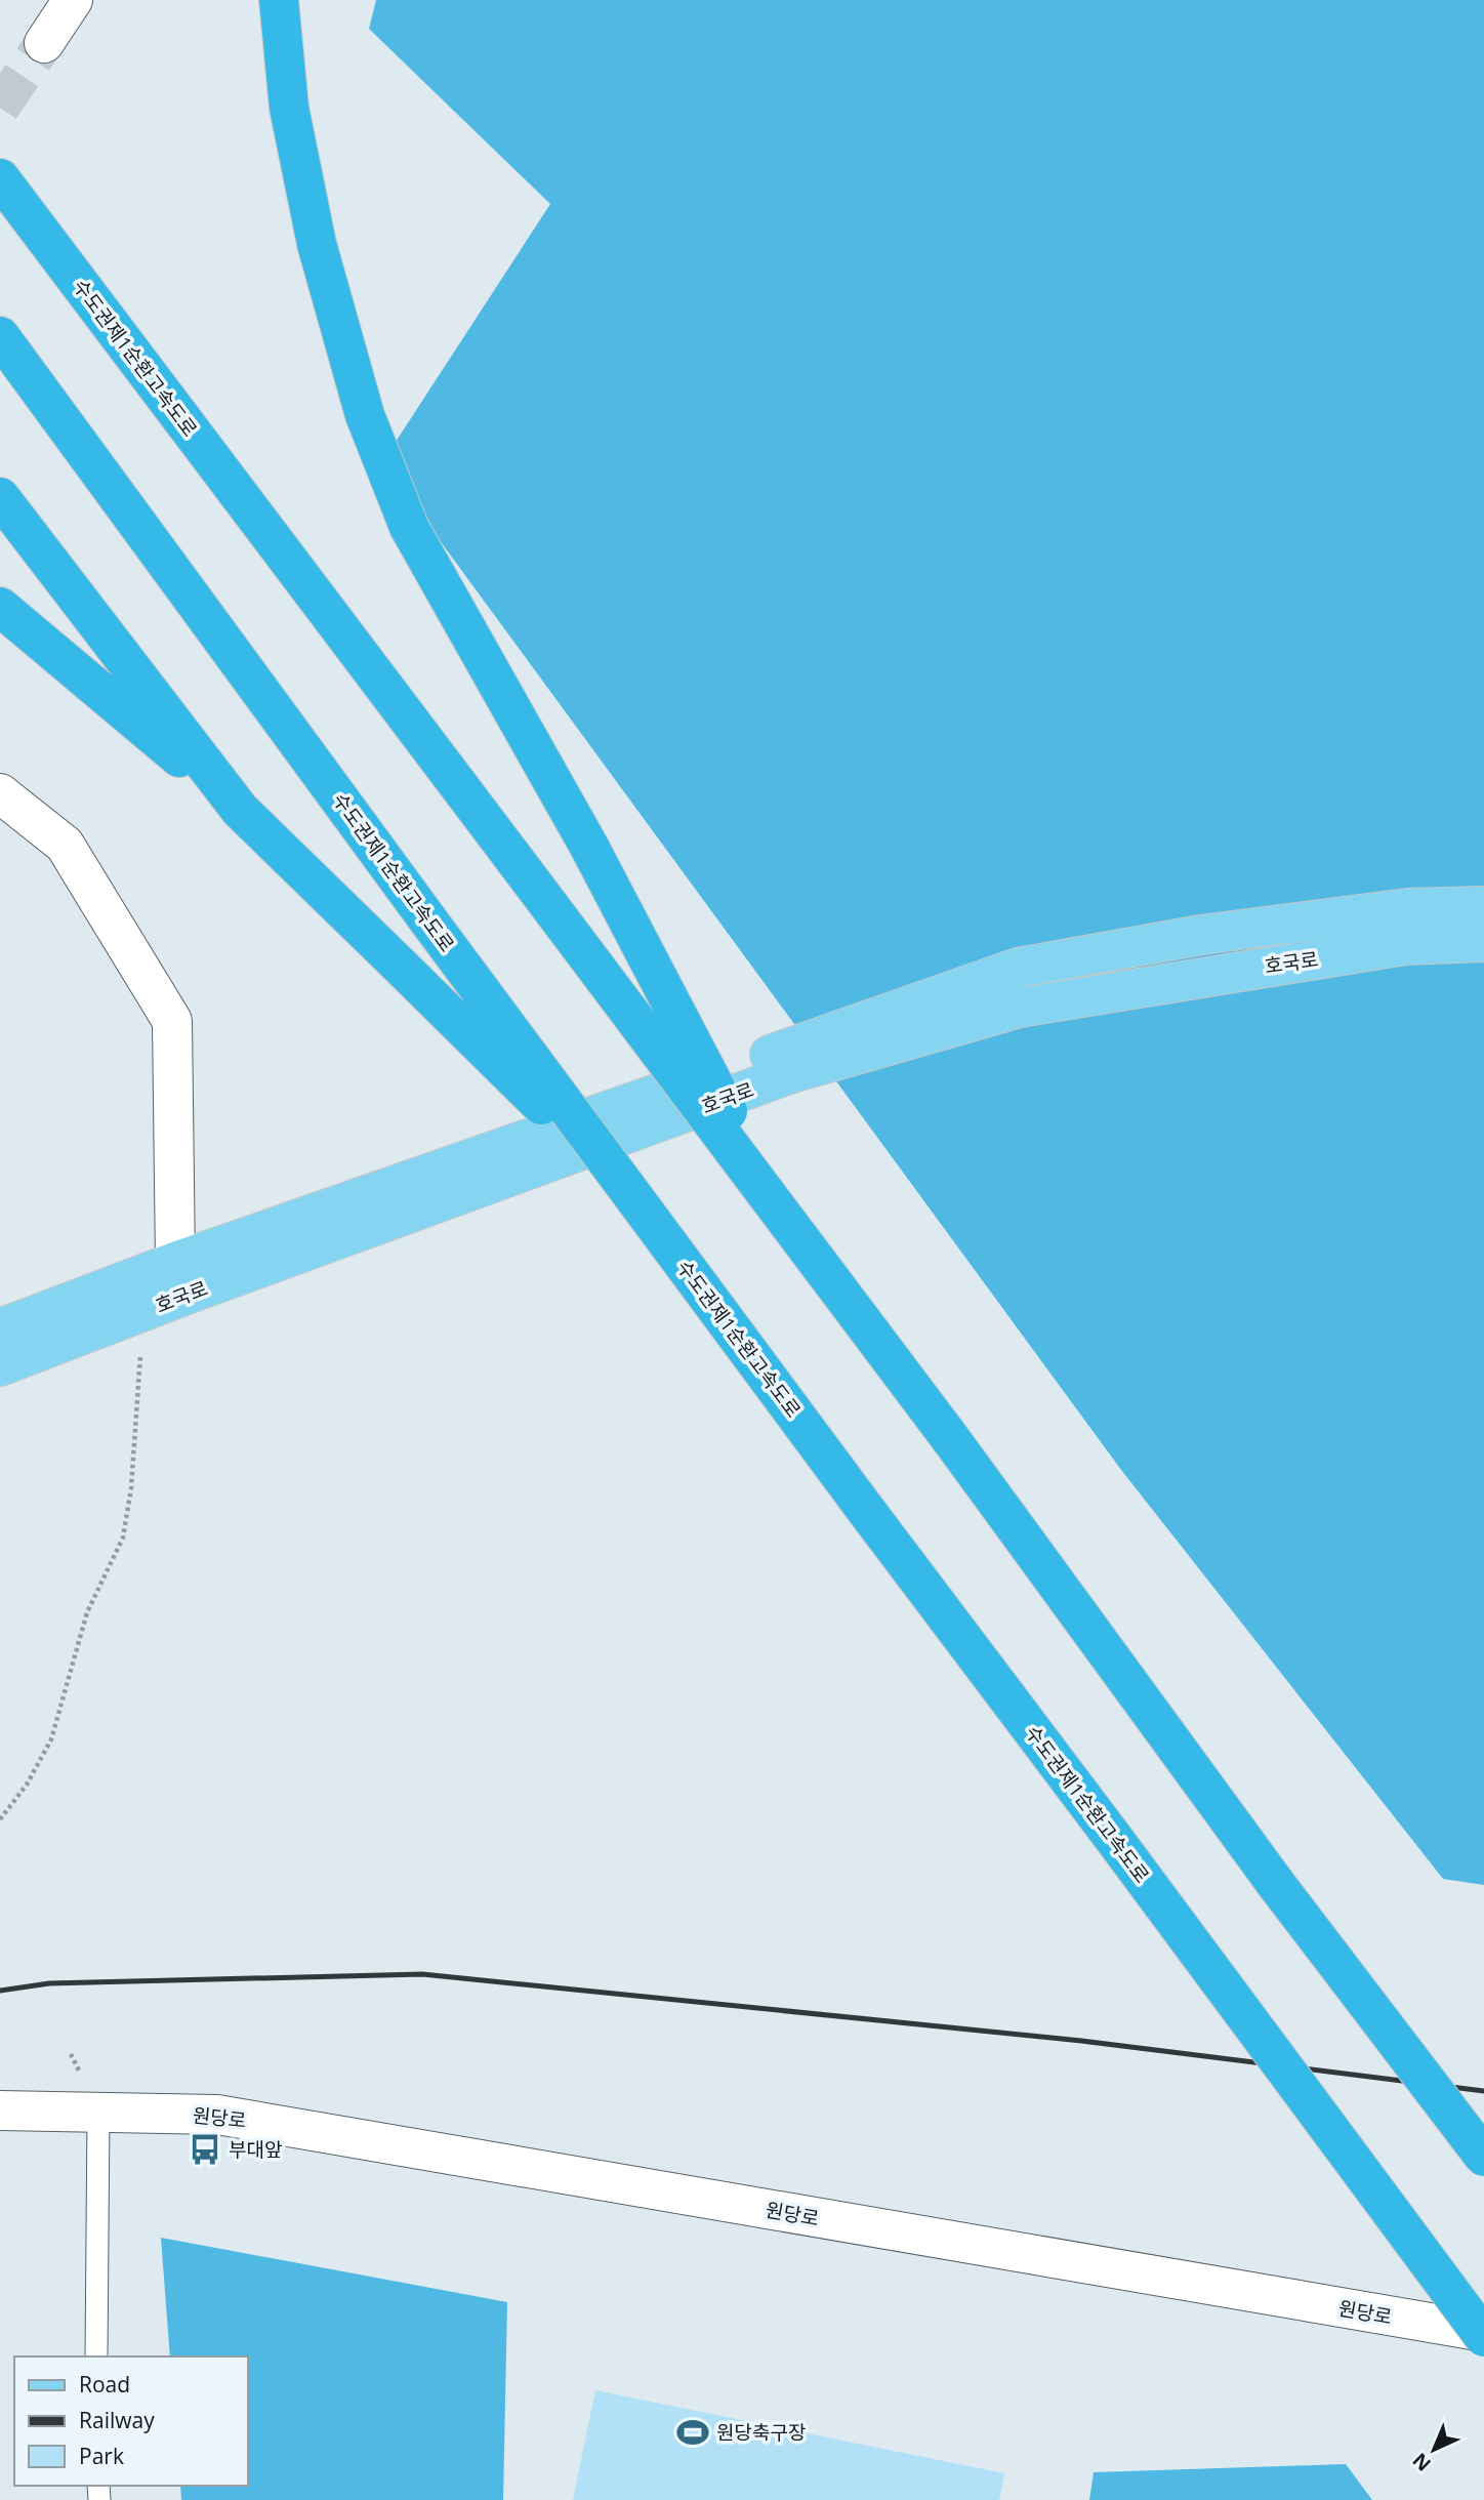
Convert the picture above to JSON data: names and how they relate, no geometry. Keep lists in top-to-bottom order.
{
  "streets": {
    "highway": ["수도권제1순환고속도로"],
    "main road": ["호국로", "원당로"]
  },
  "crossings": [
    ["수도권제1순환고속도로", "원당로"]
  ],
  "places": {
    "bus stop": ["부대앞"],
    "sports": ["원당축구장"]
  },
  "legend": ["Road", "Railway", "Park"],
  "north": "bottom left"
}
